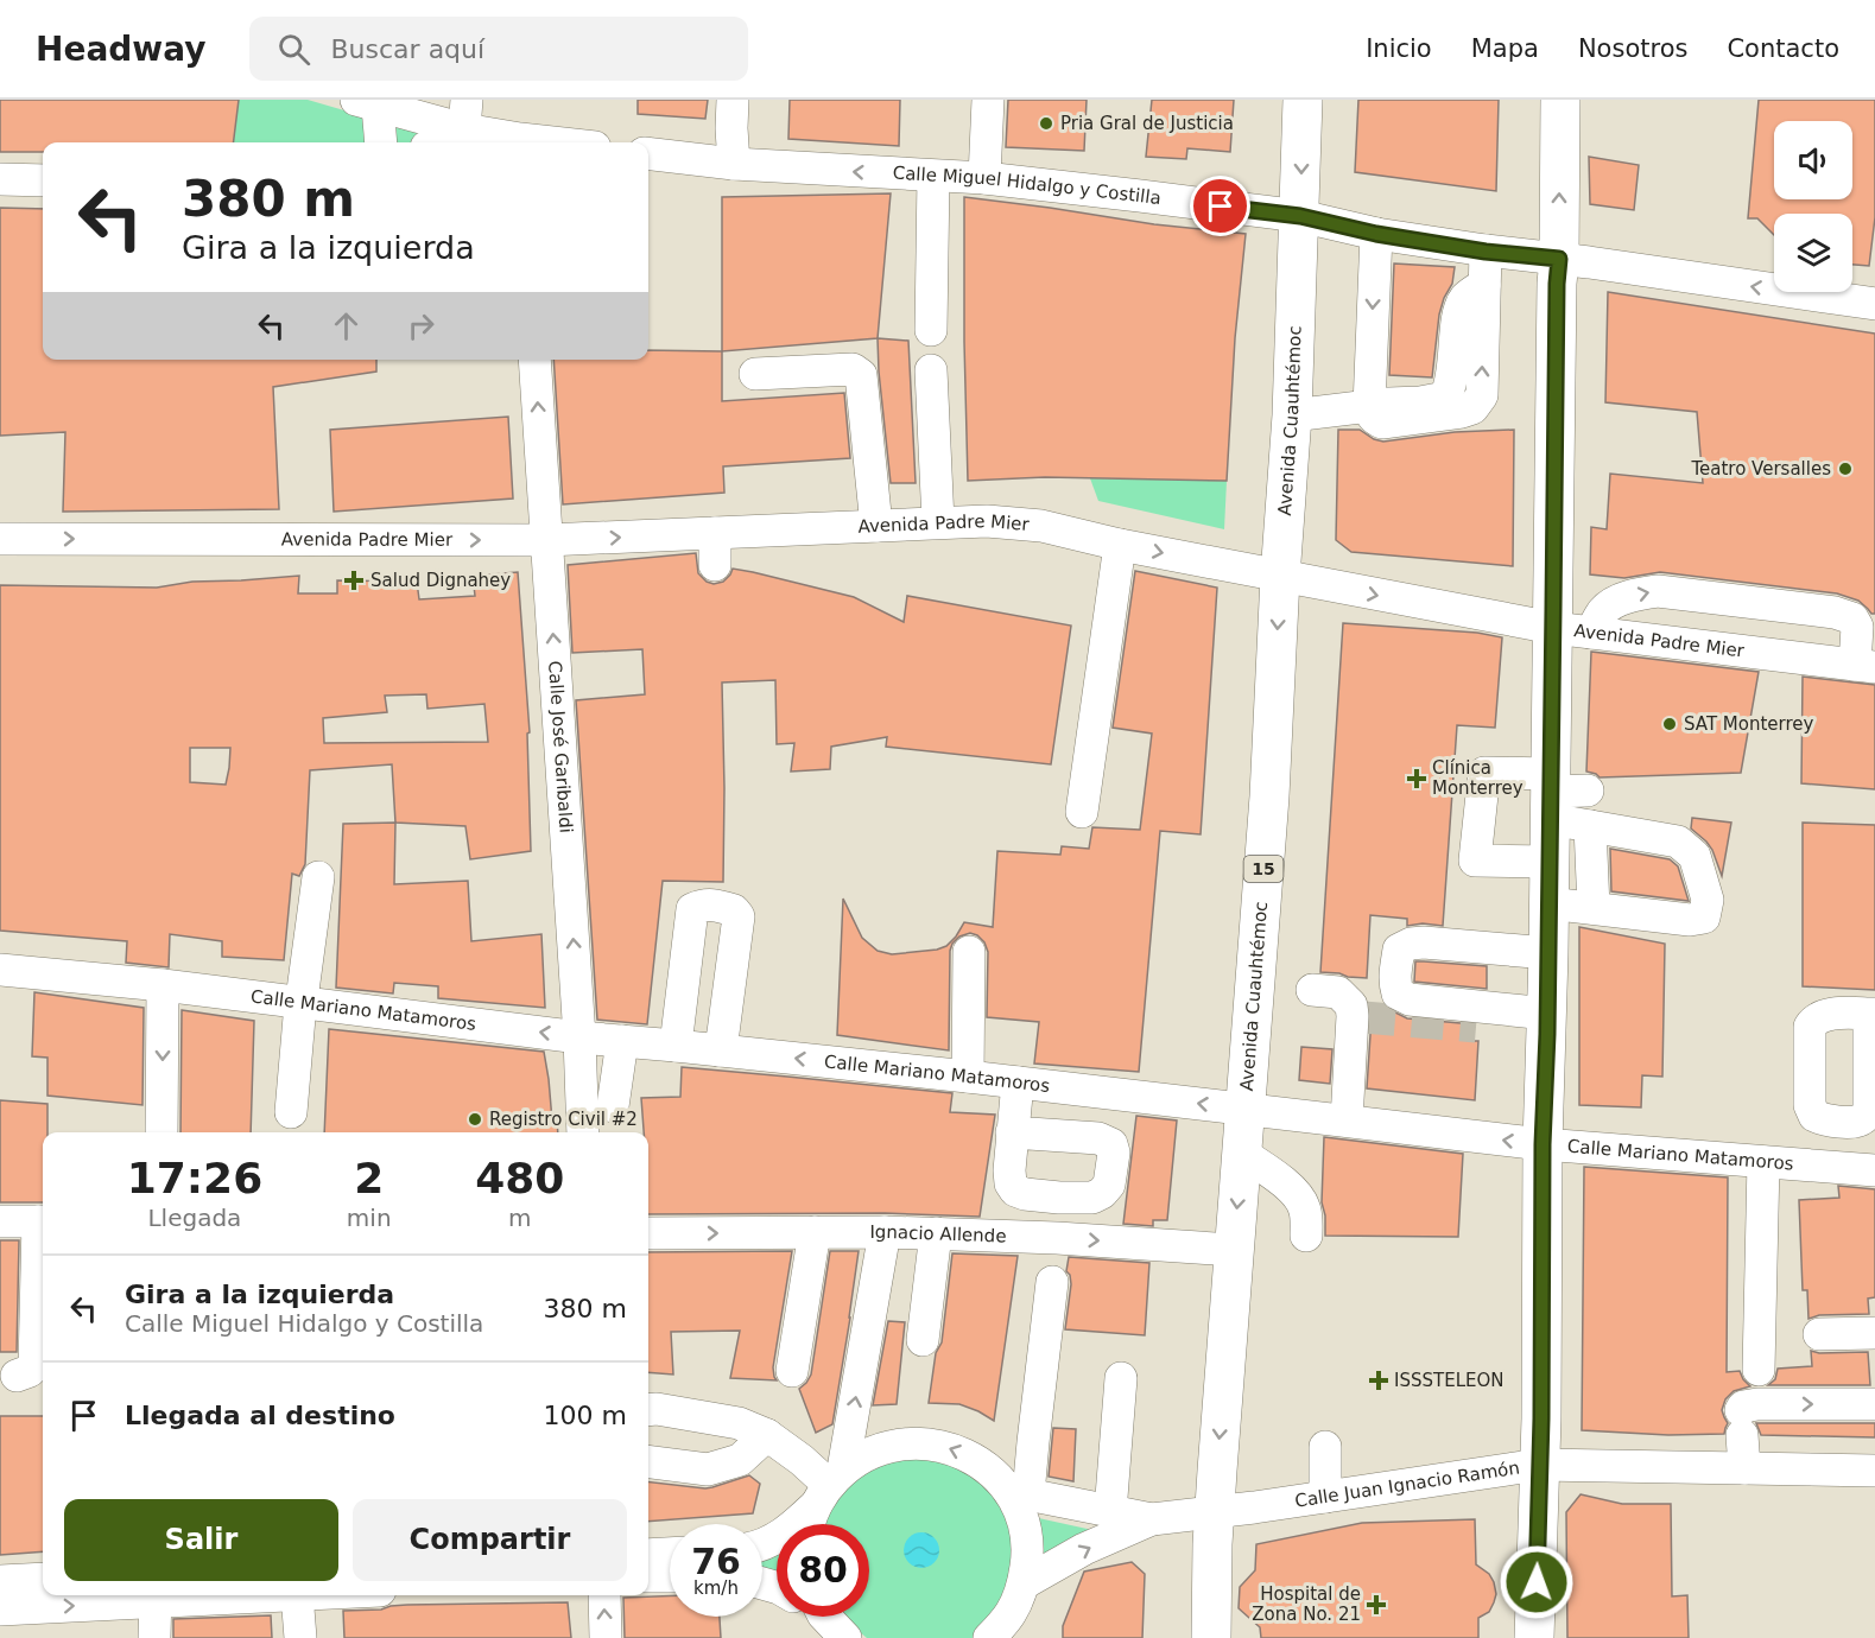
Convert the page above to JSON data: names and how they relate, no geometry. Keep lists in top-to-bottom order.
{
  "streets": {
    "highway": ["Avenida Cuauhtémoc", "15"],
    "street": [
      "Calle Miguel Hidalgo y Costilla",
      "Avenida Padre Mier",
      "Calle José Garibaldi",
      "Calle Mariano Matamoros",
      "Ignacio Allende",
      "Calle Juan Ignacio Ramón"
    ]
  },
  "crossings": [
    ["Calle Miguel Hidalgo y Costilla", "Avenida Cuauhtémoc"],
    ["Avenida Cuauhtémoc", "Avenida Padre Mier"],
    ["Avenida Cuauhtémoc", "Calle Mariano Matamoros"],
    ["Avenida Cuauhtémoc", "Ignacio Allende"],
    ["Avenida Cuauhtémoc", "Calle Juan Ignacio Ramón"],
    ["Avenida Padre Mier", "Calle José Garibaldi"],
    ["Calle José Garibaldi", "Calle Mariano Matamoros"]
  ],
  "one_way": ["Calle Miguel Hidalgo y Costilla", "Avenida Padre Mier", "Calle Mariano Matamoros"],
  "places": {
    "other": [
      "Pria Gral de Justicia",
      "Teatro Versalles",
      "SAT Monterrey",
      "Registro Civil #2"
    ],
    "health": [
      "Salud Dignahey",
      "Clínica Monterrey",
      "ISSSTELEON",
      "Hospital de Zona No. 21"
    ]
  },
  "page": {
    "header": "Headway",
    "search": "Buscar aquí",
    "nav": [
      "Inicio",
      "Mapa",
      "Nosotros",
      "Contacto"
    ],
    "turn": ["380 m", "Gira a la izquierda"],
    "eta": [
      "17:26",
      "Llegada",
      "2",
      "min",
      "480",
      "m"
    ],
    "list": [
      {
        "name": "Gira a la izquierda",
        "note": "Calle Miguel Hidalgo y Costilla",
        "value": "380 m"
      },
      {
        "name": "Llegada al destino",
        "value": "100 m"
      }
    ],
    "buttons": ["Salir", "Compartir"],
    "speed": "76 km/h",
    "limit": "80"
  }
}
